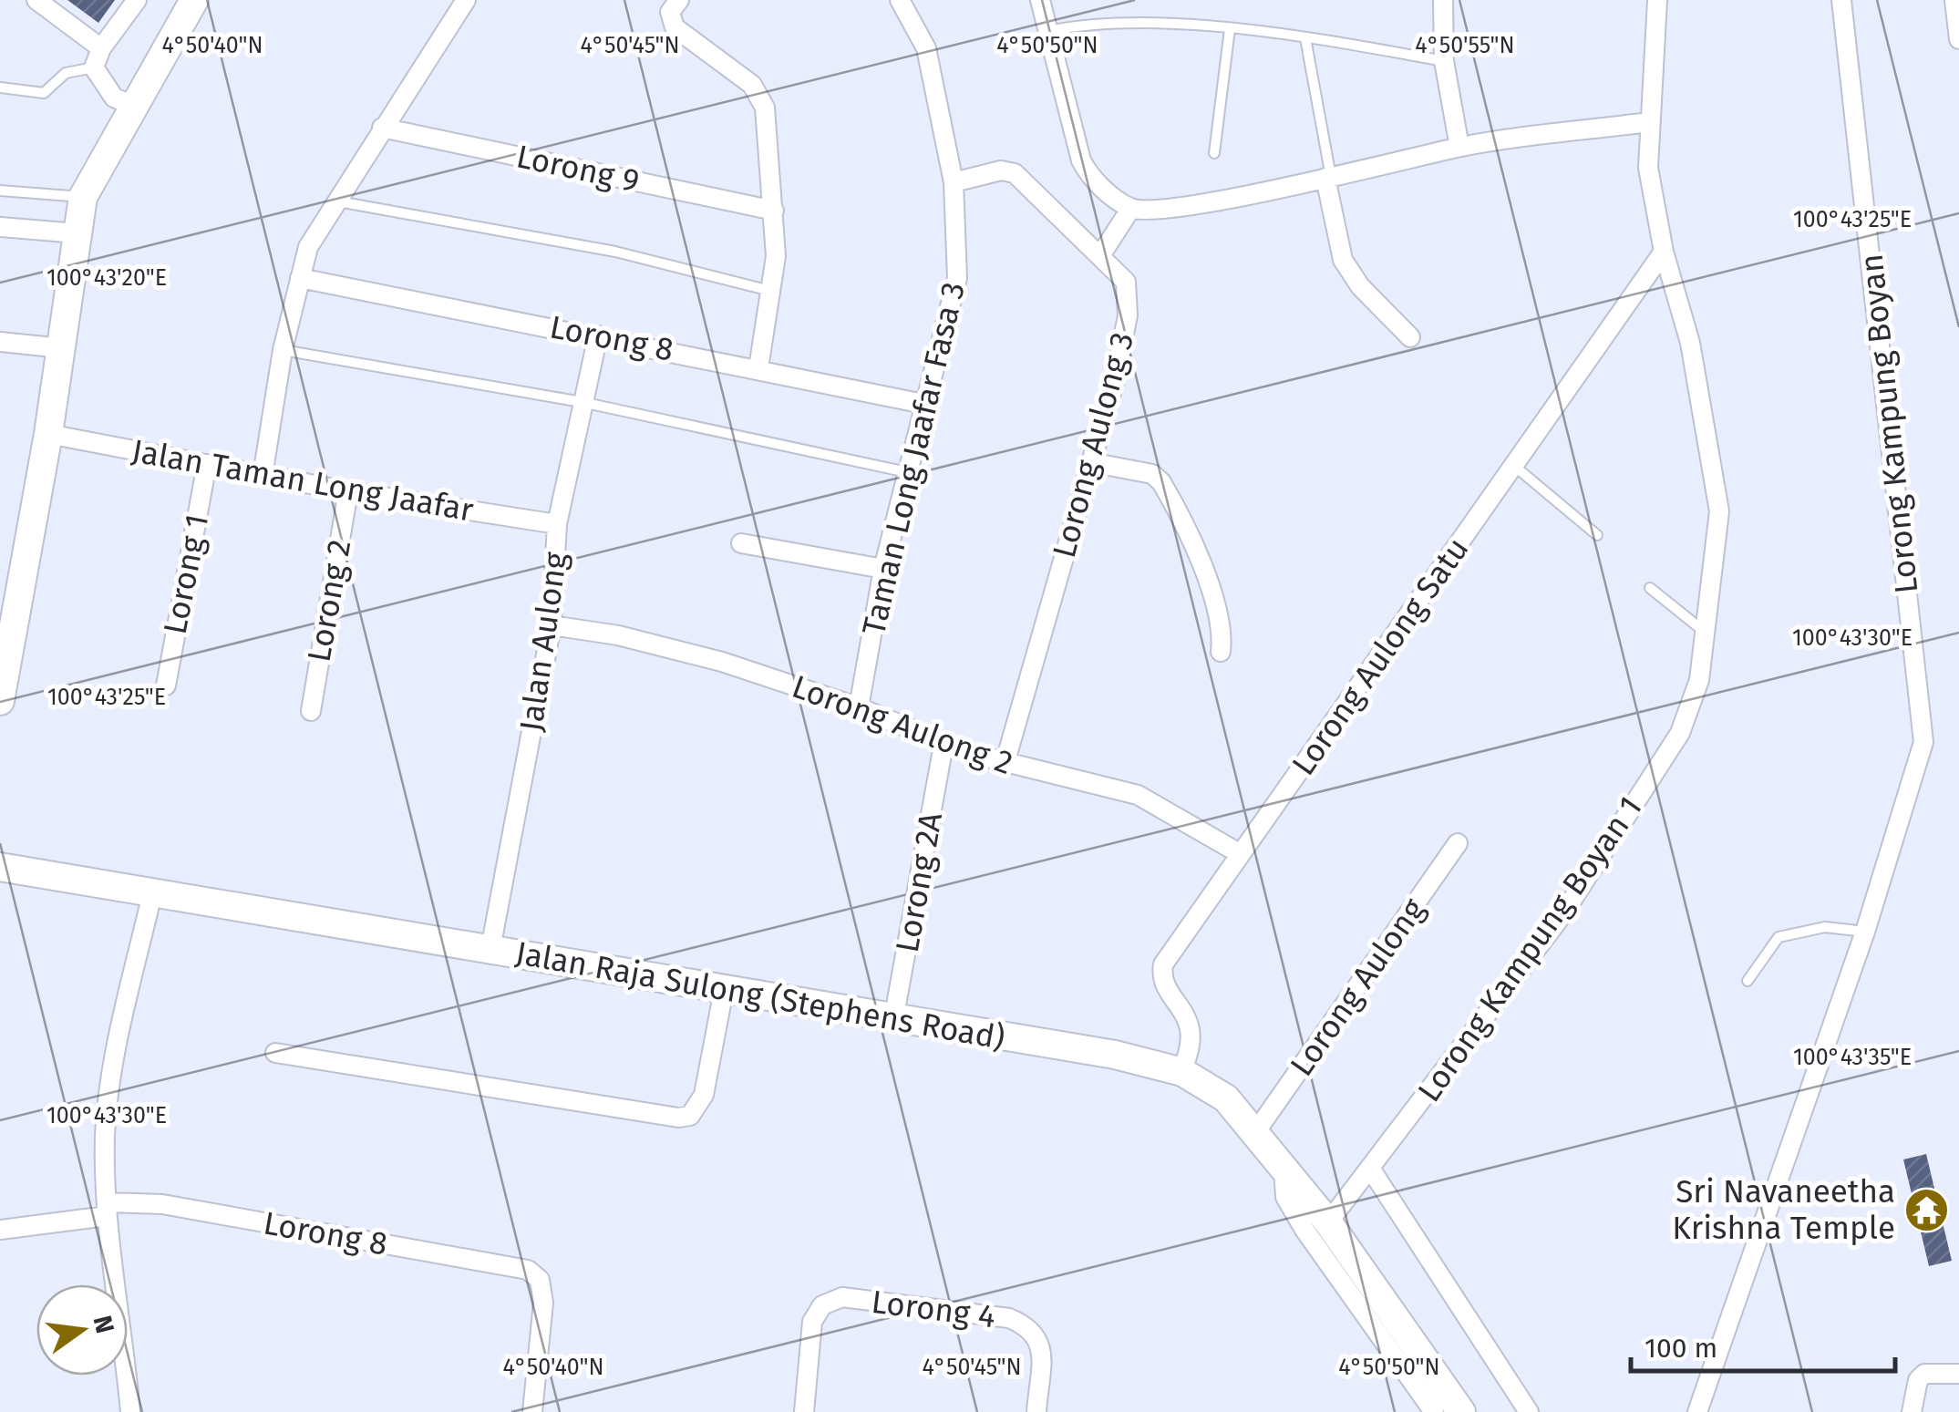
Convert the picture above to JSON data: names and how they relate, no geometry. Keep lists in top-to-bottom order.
{
  "streets": {
    "street": [
      "Lorong 9",
      "Lorong 8",
      "Lorong Kampung Boyan",
      "Lorong Aulong 3",
      "Taman Long Jaafar Fasa 3",
      "Jalan Taman Long Jaafar",
      "Lorong 1",
      "Lorong 2",
      "Jalan Aulong",
      "Lorong Aulong Satu",
      "Lorong Aulong 2",
      "Lorong 2A",
      "Lorong Kampung Boyan 1",
      "Lorong Aulong",
      "Jalan Raja Sulong (Stephens Road)",
      "Lorong 4"
    ]
  },
  "crossings": [
    ["Lorong 8", "Taman Long Jaafar Fasa 3"],
    ["Lorong 8", "Jalan Aulong"],
    ["Lorong Aulong 3", "Taman Long Jaafar Fasa 3"],
    ["Lorong Aulong 3", "Lorong Aulong 2"],
    ["Taman Long Jaafar Fasa 3", "Lorong Aulong 2"],
    ["Jalan Taman Long Jaafar", "Lorong 1"],
    ["Jalan Taman Long Jaafar", "Lorong 2"],
    ["Jalan Taman Long Jaafar", "Jalan Aulong"],
    ["Jalan Aulong", "Lorong Aulong 2"],
    ["Jalan Aulong", "Jalan Raja Sulong (Stephens Road)"],
    ["Lorong Aulong Satu", "Lorong Aulong 2"],
    ["Lorong Aulong Satu", "Lorong Kampung Boyan 1"],
    ["Lorong Aulong Satu", "Jalan Raja Sulong (Stephens Road)"],
    ["Lorong Aulong 2", "Lorong 2A"],
    ["Lorong 2A", "Jalan Raja Sulong (Stephens Road)"],
    ["Lorong Kampung Boyan 1", "Jalan Raja Sulong (Stephens Road)"],
    ["Lorong Aulong", "Jalan Raja Sulong (Stephens Road)"]
  ],
  "places": {
    "temple": ["Sri Navaneetha Krishna Temple"]
  },
  "scale_bar": "100 m",
  "north": "right",
  "coordinates": [
    "4°50'40\"N",
    "4°50'45\"N",
    "4°50'50\"N",
    "4°50'55\"N",
    "100°43'25\"E",
    "100°43'20\"E",
    "100°43'30\"E",
    "100°43'35\"E"
  ]
}
